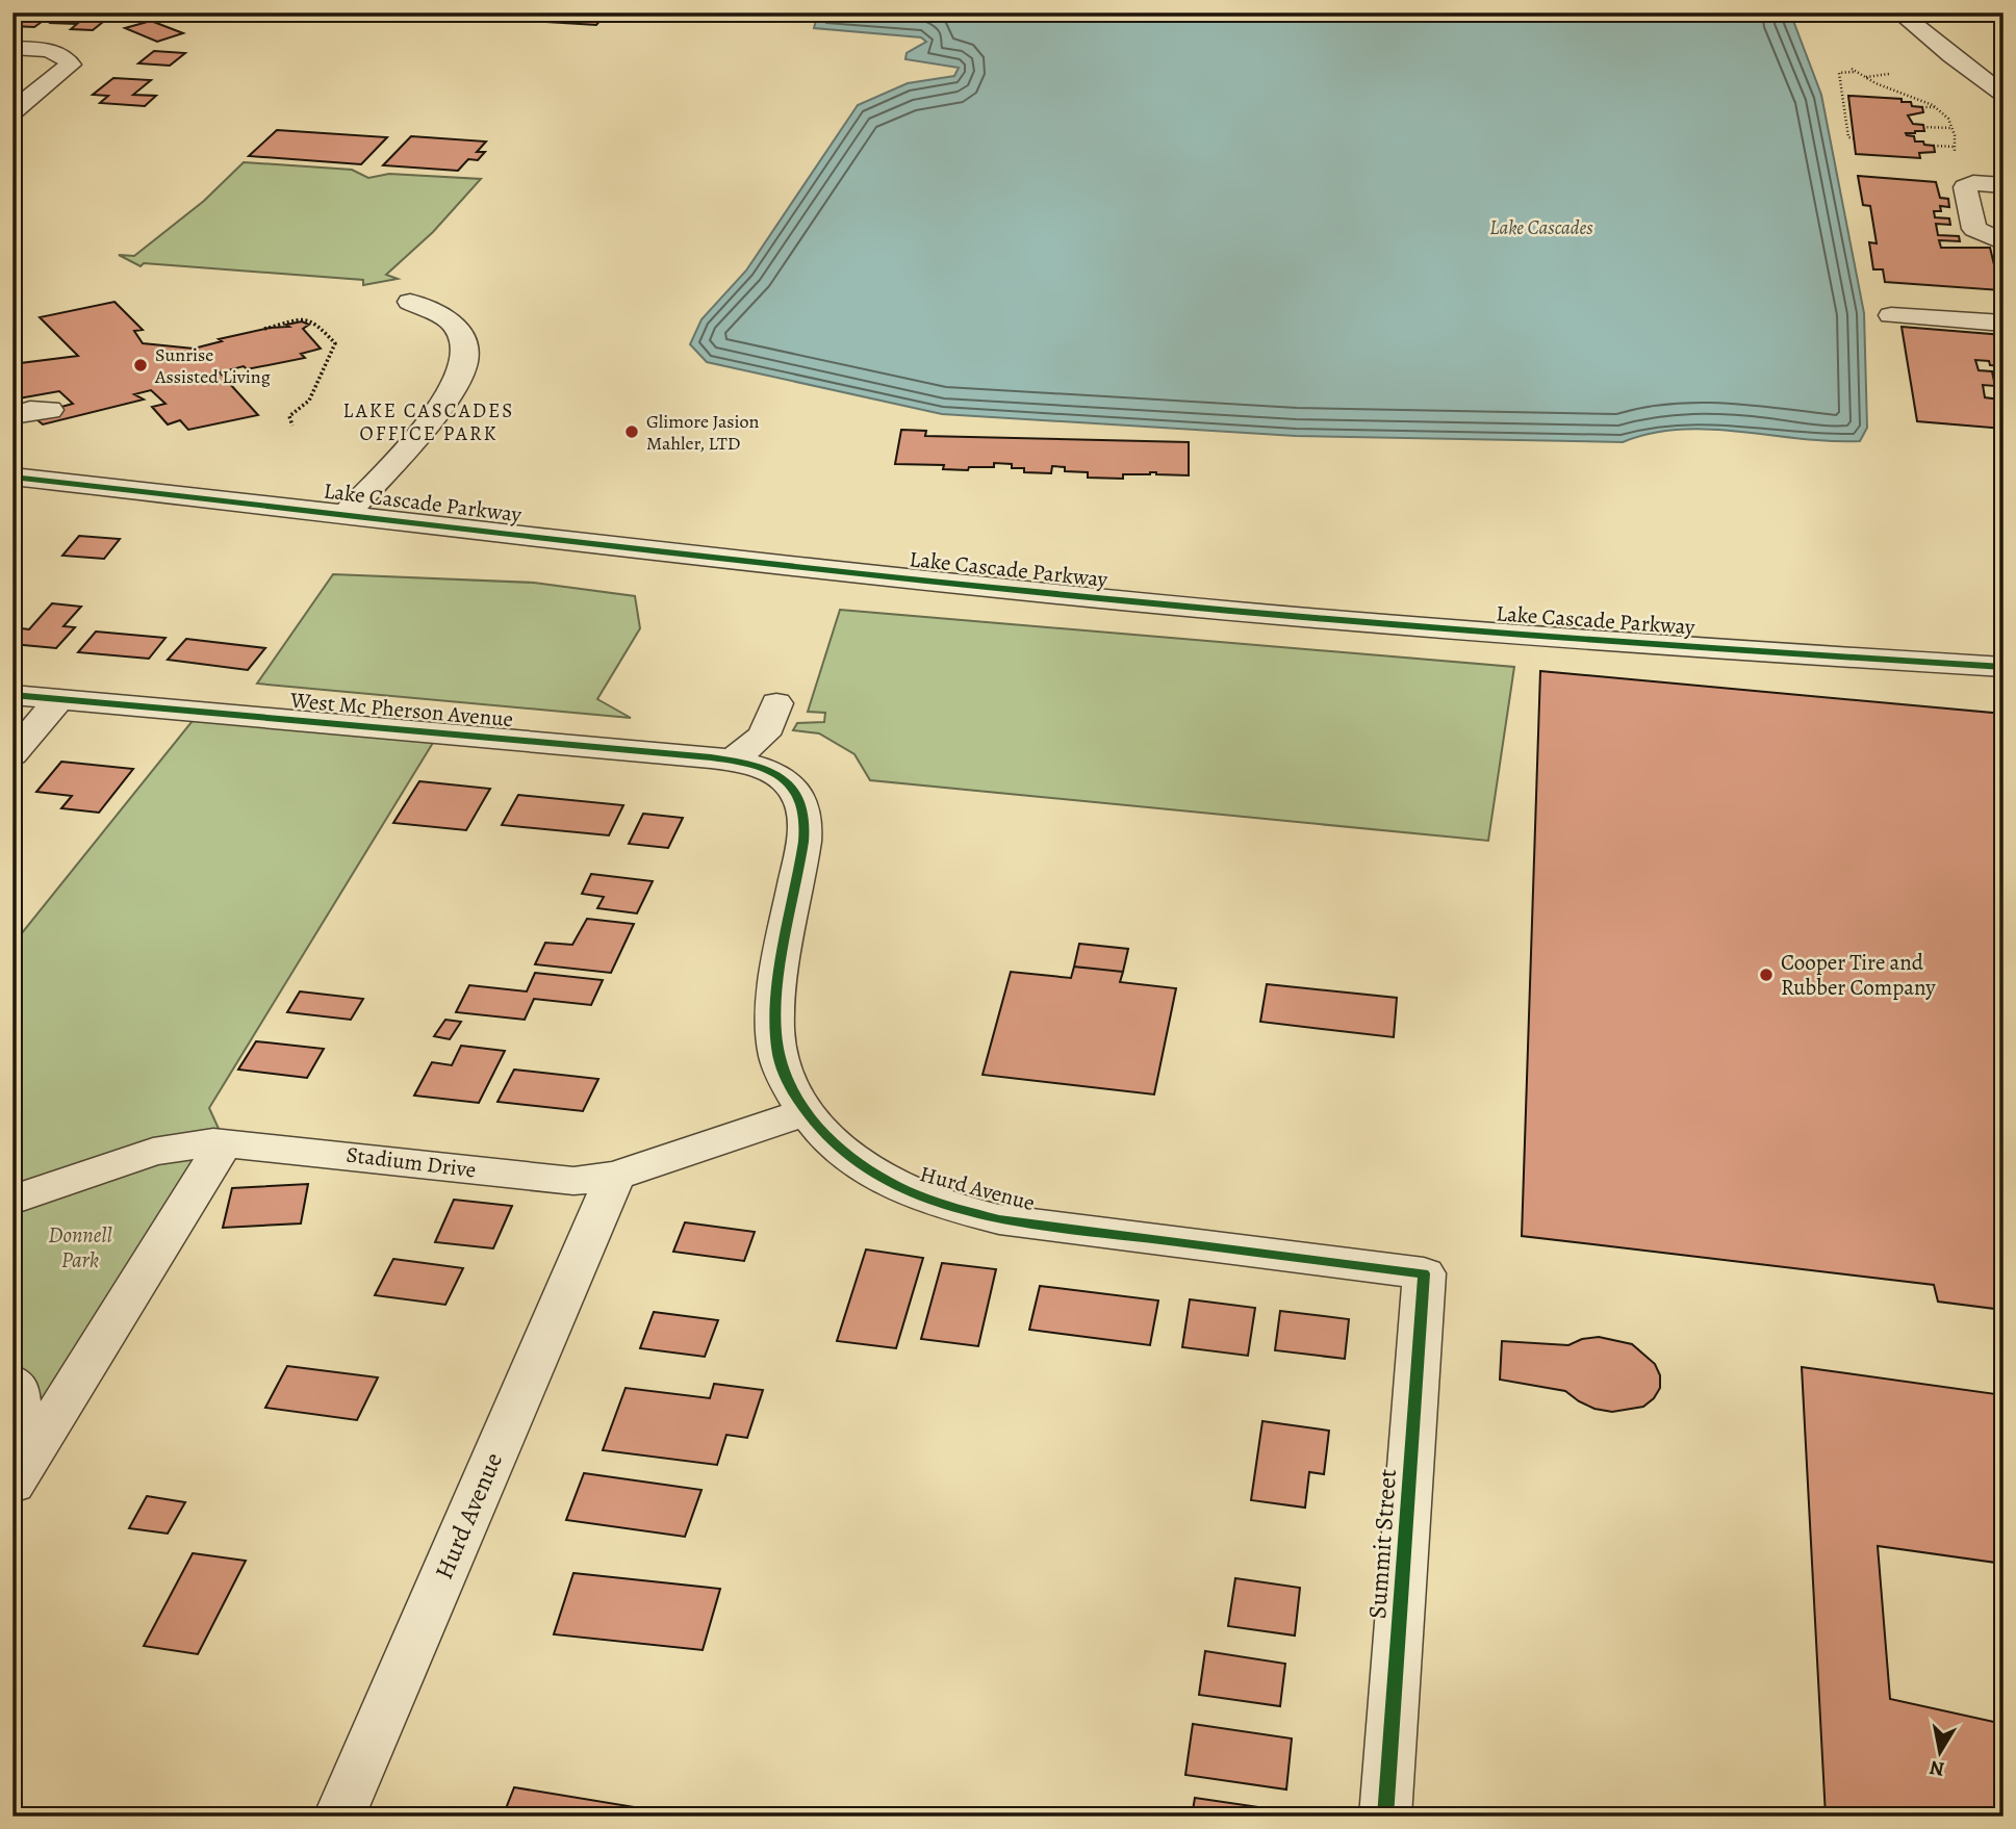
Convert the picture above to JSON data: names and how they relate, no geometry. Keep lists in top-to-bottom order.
{
  "streets": {
    "street": [
      "Lake Cascade Parkway",
      "West Mc Pherson Avenue",
      "Stadium Drive",
      "Hurd Avenue",
      "Summit Street"
    ]
  },
  "crossings": [
    ["West Mc Pherson Avenue", "Hurd Avenue"],
    ["Stadium Drive", "Hurd Avenue"],
    ["Hurd Avenue", "Summit Street"]
  ],
  "districts": ["LAKE CASCADES OFFICE PARK"],
  "water": ["Lake Cascades"],
  "parks": ["Donnell Park"],
  "places": ["Sunrise Assisted Living", "Glimore Jasion Mahler, LTD", "Cooper Tire and Rubber Company"],
  "north": "bottom"
}
